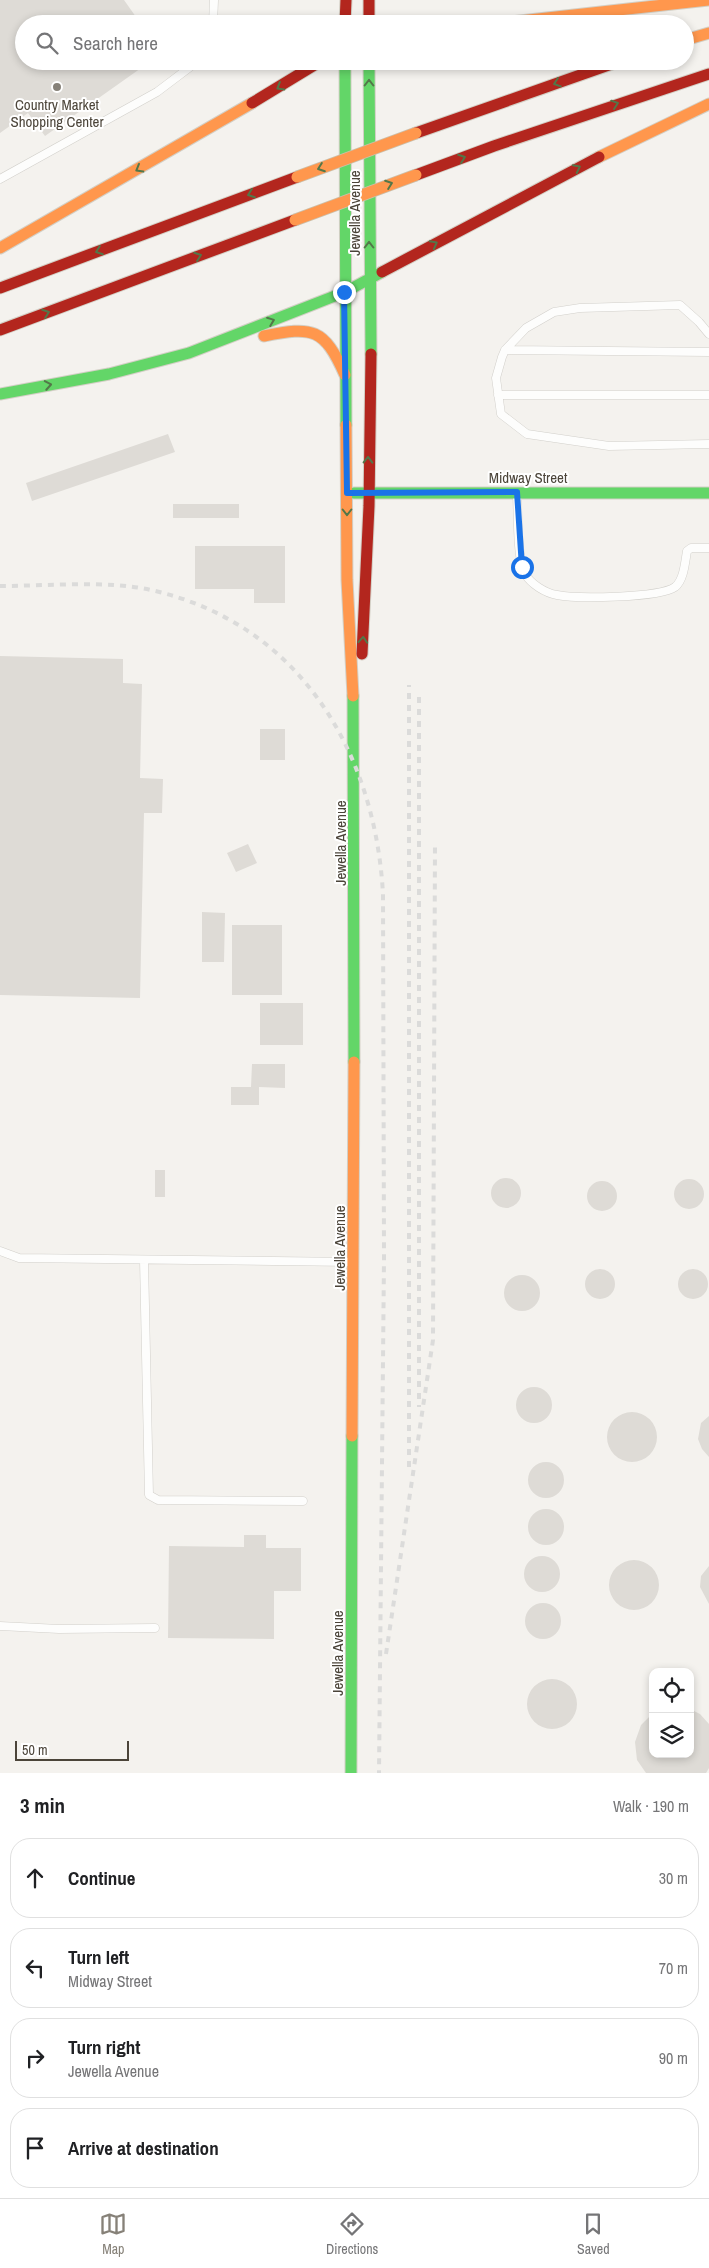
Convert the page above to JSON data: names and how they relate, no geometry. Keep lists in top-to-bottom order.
{
  "streets": {
    "main road": ["Jewella Avenue", "Midway Street"]
  },
  "crossings": [
    ["Jewella Avenue", "Midway Street"]
  ],
  "places": ["Country Market Shopping Center"],
  "scale_bar": "50 m",
  "page": {
    "search": "Search here",
    "scale": "50 m",
    "heading": ["3 min", "Walk · 190 m"],
    "list": [
      ["Continue", "30 m"],
      ["Turn left", "Midway Street", "70 m"],
      ["Turn right", "Jewella Avenue", "90 m"],
      "Arrive at destination"
    ],
    "nav": ["Map", "Directions", "Saved"]
  }
}
